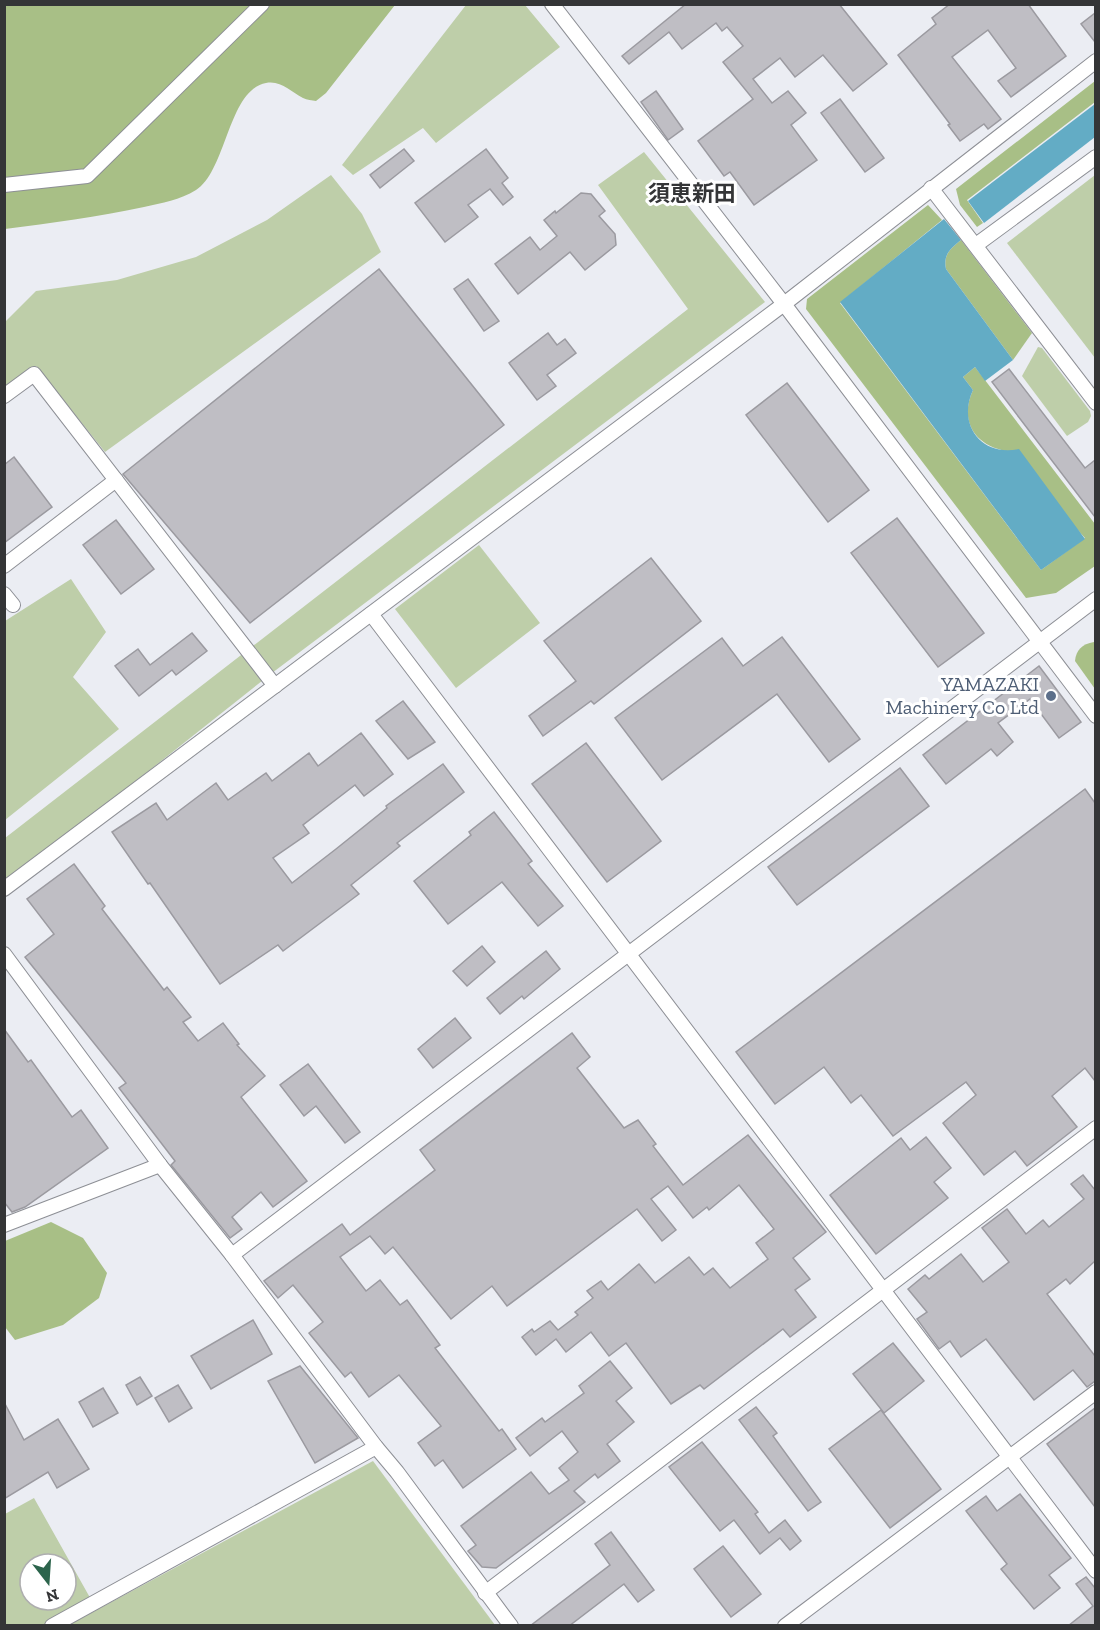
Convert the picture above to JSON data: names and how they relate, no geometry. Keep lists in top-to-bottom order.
{
  "districts": ["須恵新田"],
  "places": ["YAMAZAKI Machinery Co Ltd"],
  "north": "bottom"
}
